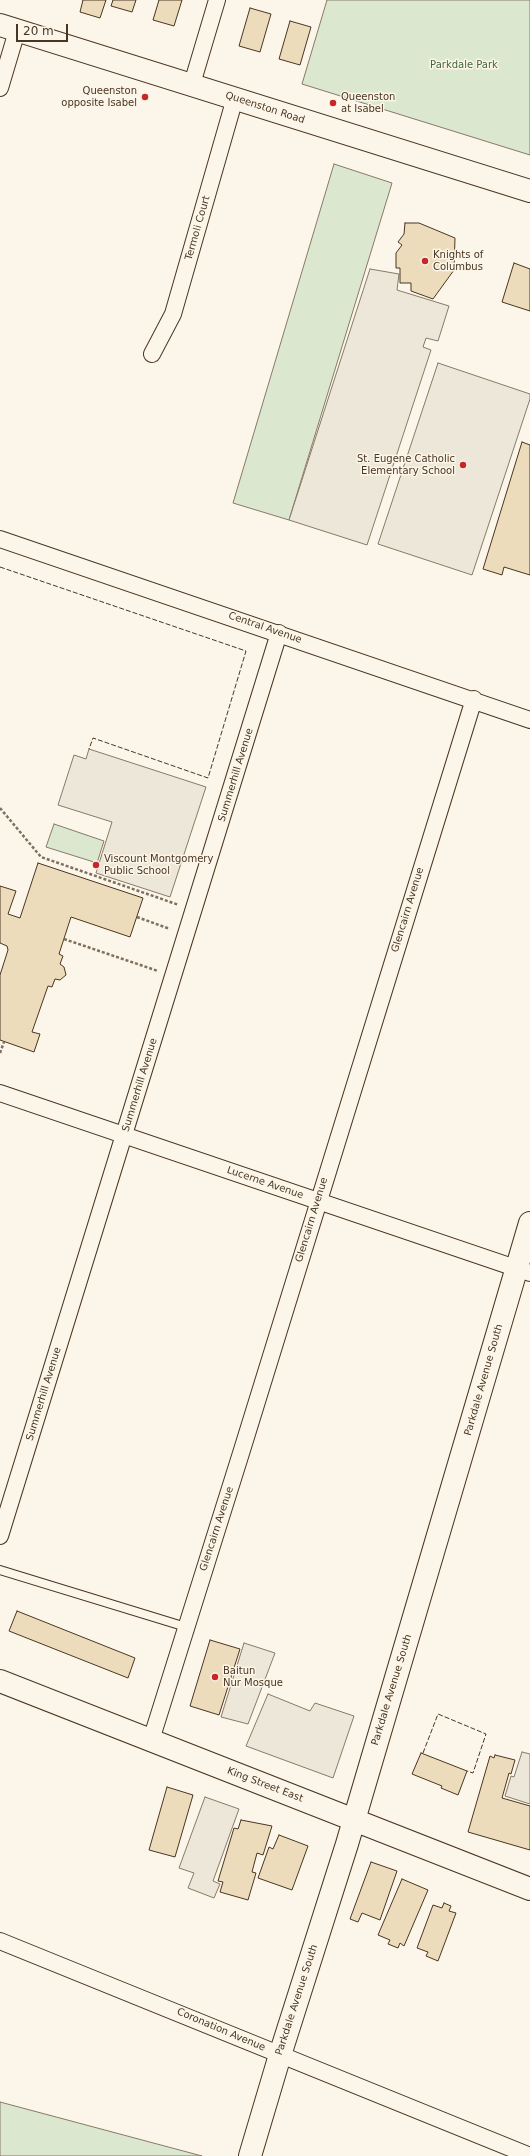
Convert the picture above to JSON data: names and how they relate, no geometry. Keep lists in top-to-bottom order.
{
  "streets": {
    "main road": ["Queenston Road", "Parkdale Avenue South", "King Street East"],
    "street": [
      "Termoli Court",
      "Central Avenue",
      "Summerhill Avenue",
      "Glencairn Avenue",
      "Lucerne Avenue",
      "Coronation Avenue"
    ]
  },
  "crossings": [
    ["Queenston Road", "Termoli Court"],
    ["Central Avenue", "Summerhill Avenue"],
    ["Central Avenue", "Glencairn Avenue"],
    ["Summerhill Avenue", "Lucerne Avenue"],
    ["Glencairn Avenue", "Lucerne Avenue"],
    ["Glencairn Avenue", "King Street East"],
    ["Lucerne Avenue", "Parkdale Avenue South"],
    ["Parkdale Avenue South", "King Street East"],
    ["Parkdale Avenue South", "Coronation Avenue"]
  ],
  "parks": ["Parkdale Park"],
  "places": [
    "Queenston opposite Isabel",
    "Queenston at Isabel",
    "Knights of Columbus",
    "St. Eugene Catholic Elementary School",
    "Viscount Montgomery Public School",
    "Baitun Nur Mosque"
  ],
  "scale_bar": "20 m"
}
